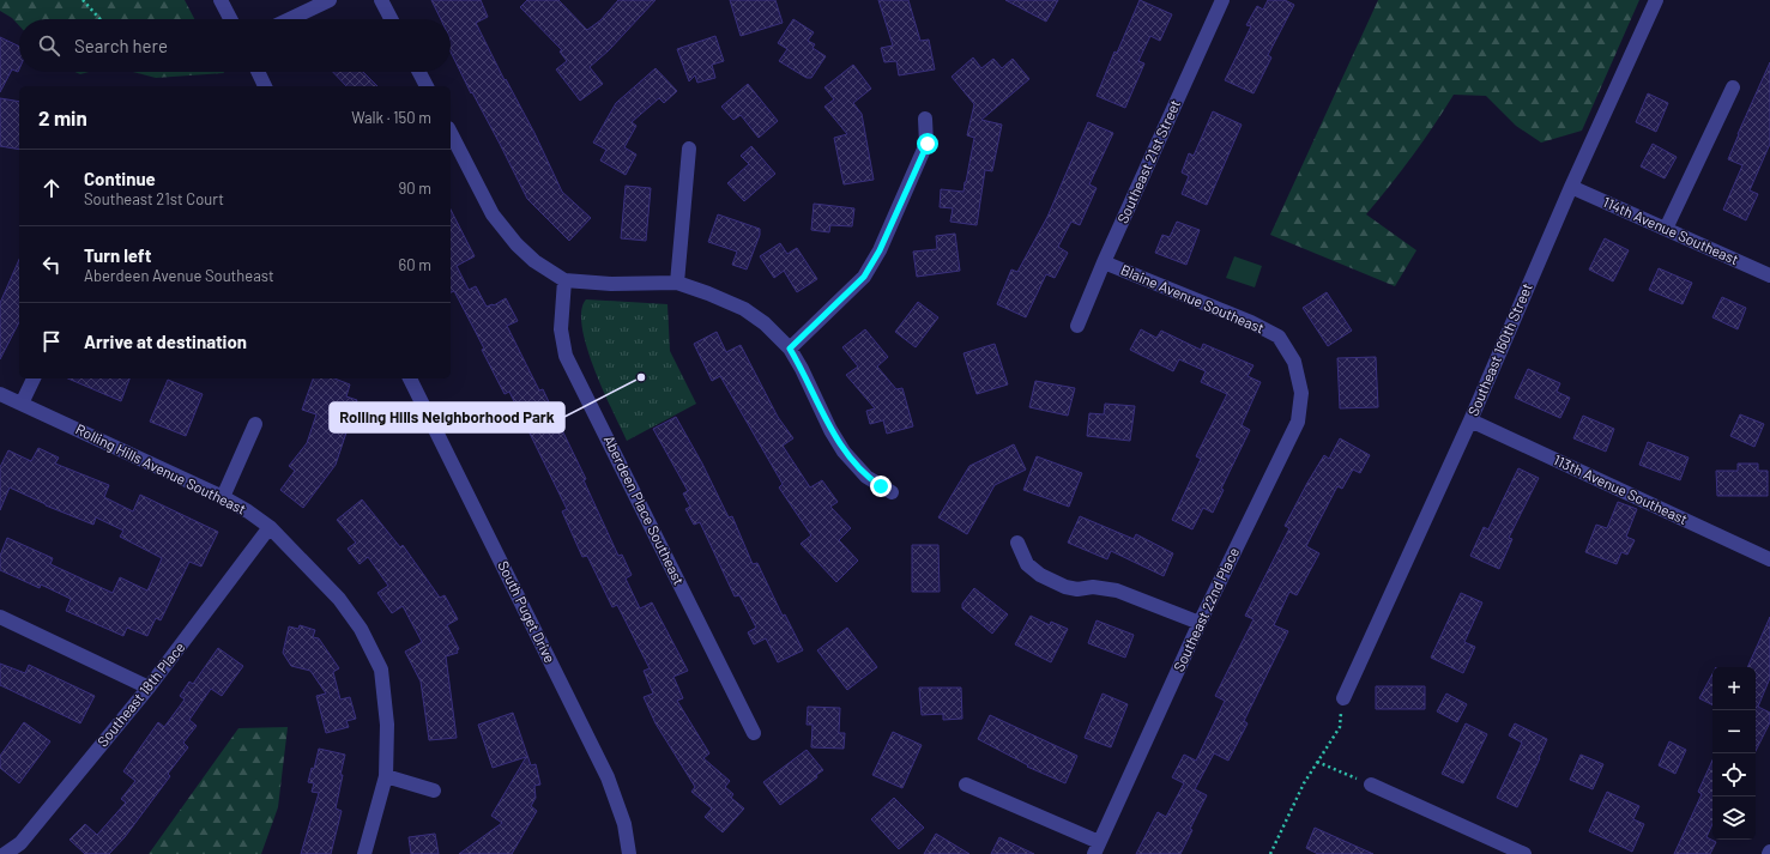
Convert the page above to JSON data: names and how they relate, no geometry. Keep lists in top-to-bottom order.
{
  "streets": {
    "street": [
      "Southeast 21st Street",
      "114th Avenue Southeast",
      "Blaine Avenue Southeast",
      "Southeast 160th Street",
      "Rolling Hills Avenue Southeast",
      "113th Avenue Southeast",
      "Aberdeen Place Southeast",
      "Southeast 22nd Place",
      "South Puget Drive",
      "Southeast 18th Place"
    ]
  },
  "crossings": [
    ["Southeast 21st Street", "Blaine Avenue Southeast"],
    ["114th Avenue Southeast", "Southeast 160th Street"],
    ["Blaine Avenue Southeast", "Southeast 22nd Place"],
    ["Southeast 160th Street", "113th Avenue Southeast"],
    ["Rolling Hills Avenue Southeast", "Southeast 18th Place"]
  ],
  "places": ["Rolling Hills Neighborhood Park"],
  "page": {
    "search": "Search here",
    "heading": ["2 min", "Walk · 150 m"],
    "list": [
      ["Continue", "Southeast 21st Court", "90 m"],
      ["Turn left", "Aberdeen Avenue Southeast", "60 m"],
      "Arrive at destination"
    ],
    "map_buttons": ["+", "−"]
  }
}
